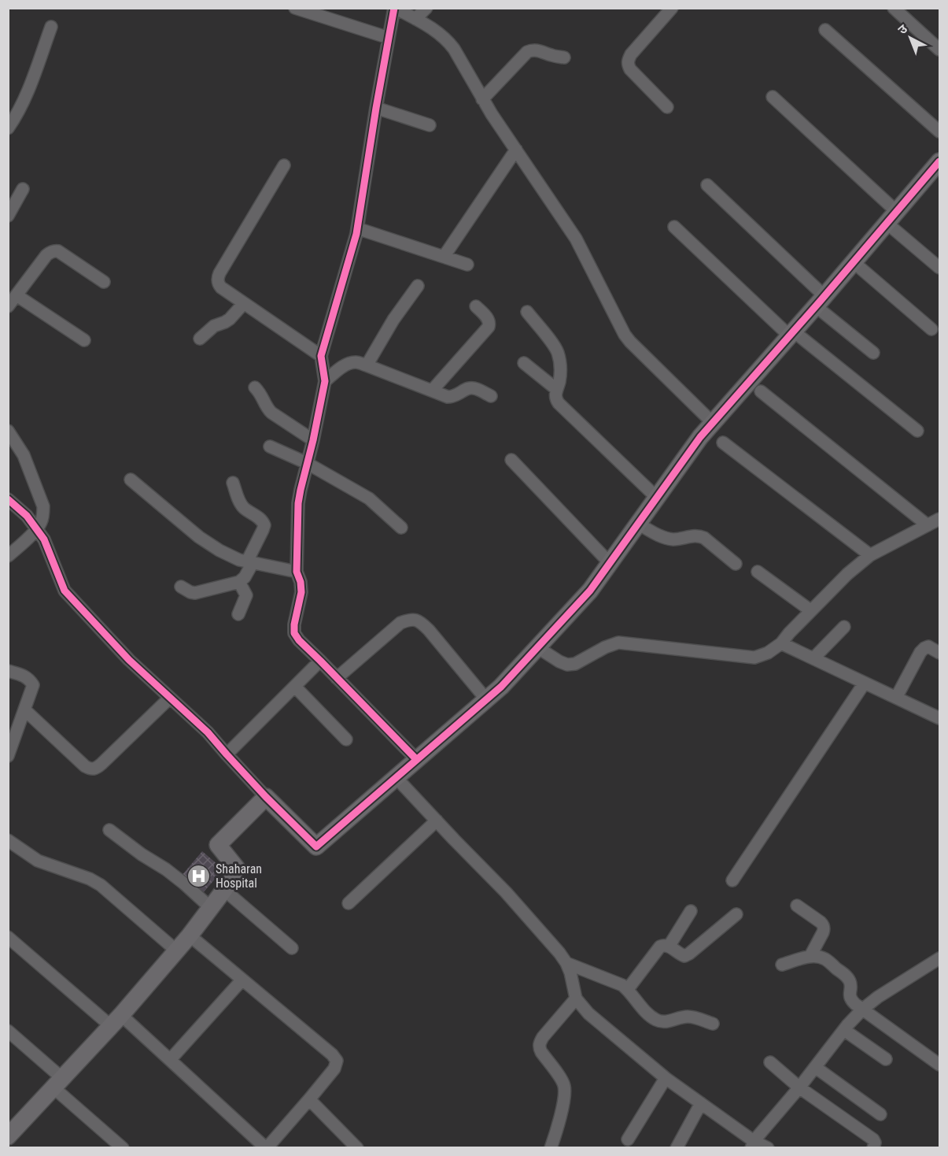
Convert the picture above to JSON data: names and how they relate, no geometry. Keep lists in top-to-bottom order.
{
  "places": {
    "hospital": ["Shaharan Hospital"]
  },
  "north": "top left"
}
